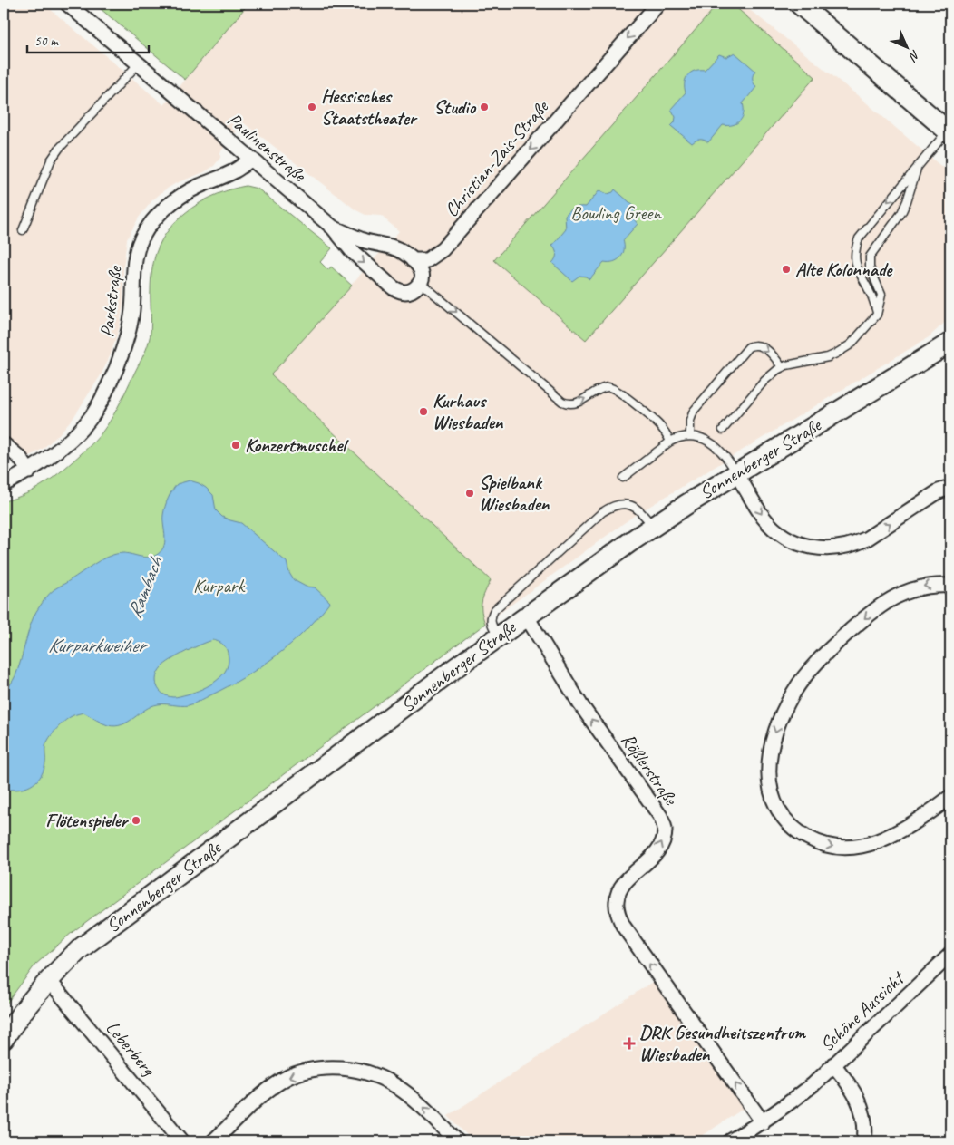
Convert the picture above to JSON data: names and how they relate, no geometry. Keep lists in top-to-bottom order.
{
  "streets": {
    "main road": ["Sonnenberger Straße"],
    "street": [
      "Paulinenstraße",
      "Christian-Zais-Straße",
      "Parkstraße",
      "Rößlerstraße",
      "Schöne Aussicht",
      "Leberberg"
    ]
  },
  "crossings": [
    ["Paulinenstraße", "Parkstraße"],
    ["Sonnenberger Straße", "Rößlerstraße"],
    ["Sonnenberger Straße", "Leberberg"],
    ["Rößlerstraße", "Schöne Aussicht"]
  ],
  "one_way": ["Christian-Zais-Straße", "Rößlerstraße"],
  "water": ["Rambach", "Kurparkweiher"],
  "parks": ["Bowling Green", "Kurpark"],
  "places": {
    "other": [
      "Hessisches Staatstheater",
      "Studio",
      "Alte Kolonnade",
      "Kurhaus Wiesbaden",
      "Konzertmuschel",
      "Spielbank Wiesbaden",
      "Flötenspieler"
    ],
    "health": ["DRK Gesundheitszentrum Wiesbaden"]
  },
  "scale_bar": "50 m",
  "north": "bottom right"
}
